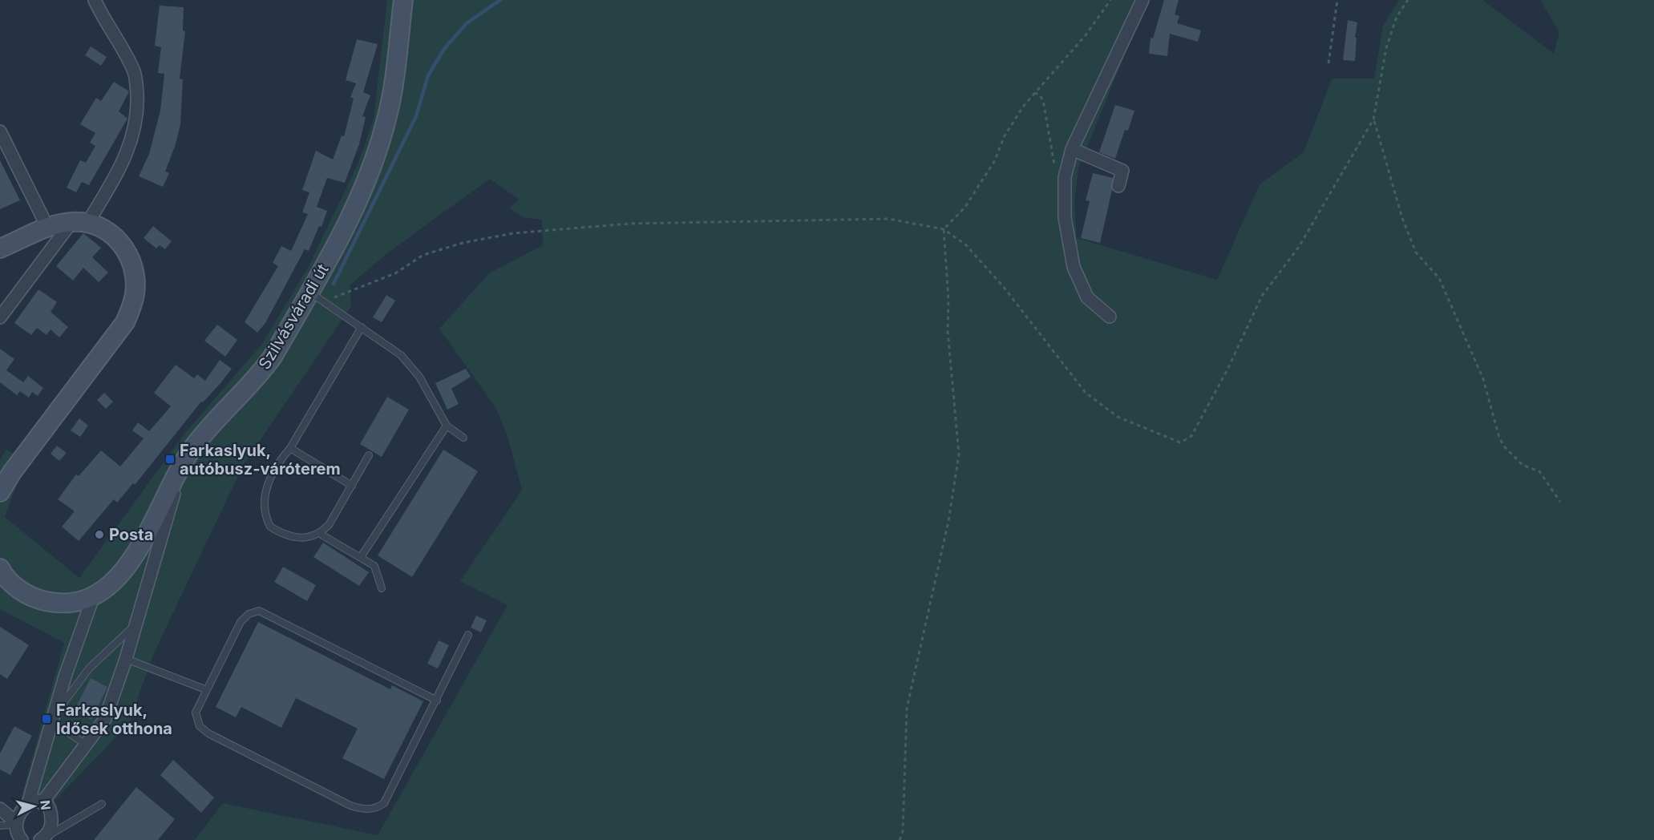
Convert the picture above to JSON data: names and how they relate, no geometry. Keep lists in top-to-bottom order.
{
  "streets": {
    "main road": ["Szilvásváradi út"]
  },
  "places": {
    "transit": ["Farkaslyuk, autóbusz-váróterem", "Farkaslyuk, Idősek otthona"],
    "other": ["Posta"]
  },
  "north": "right"
}
